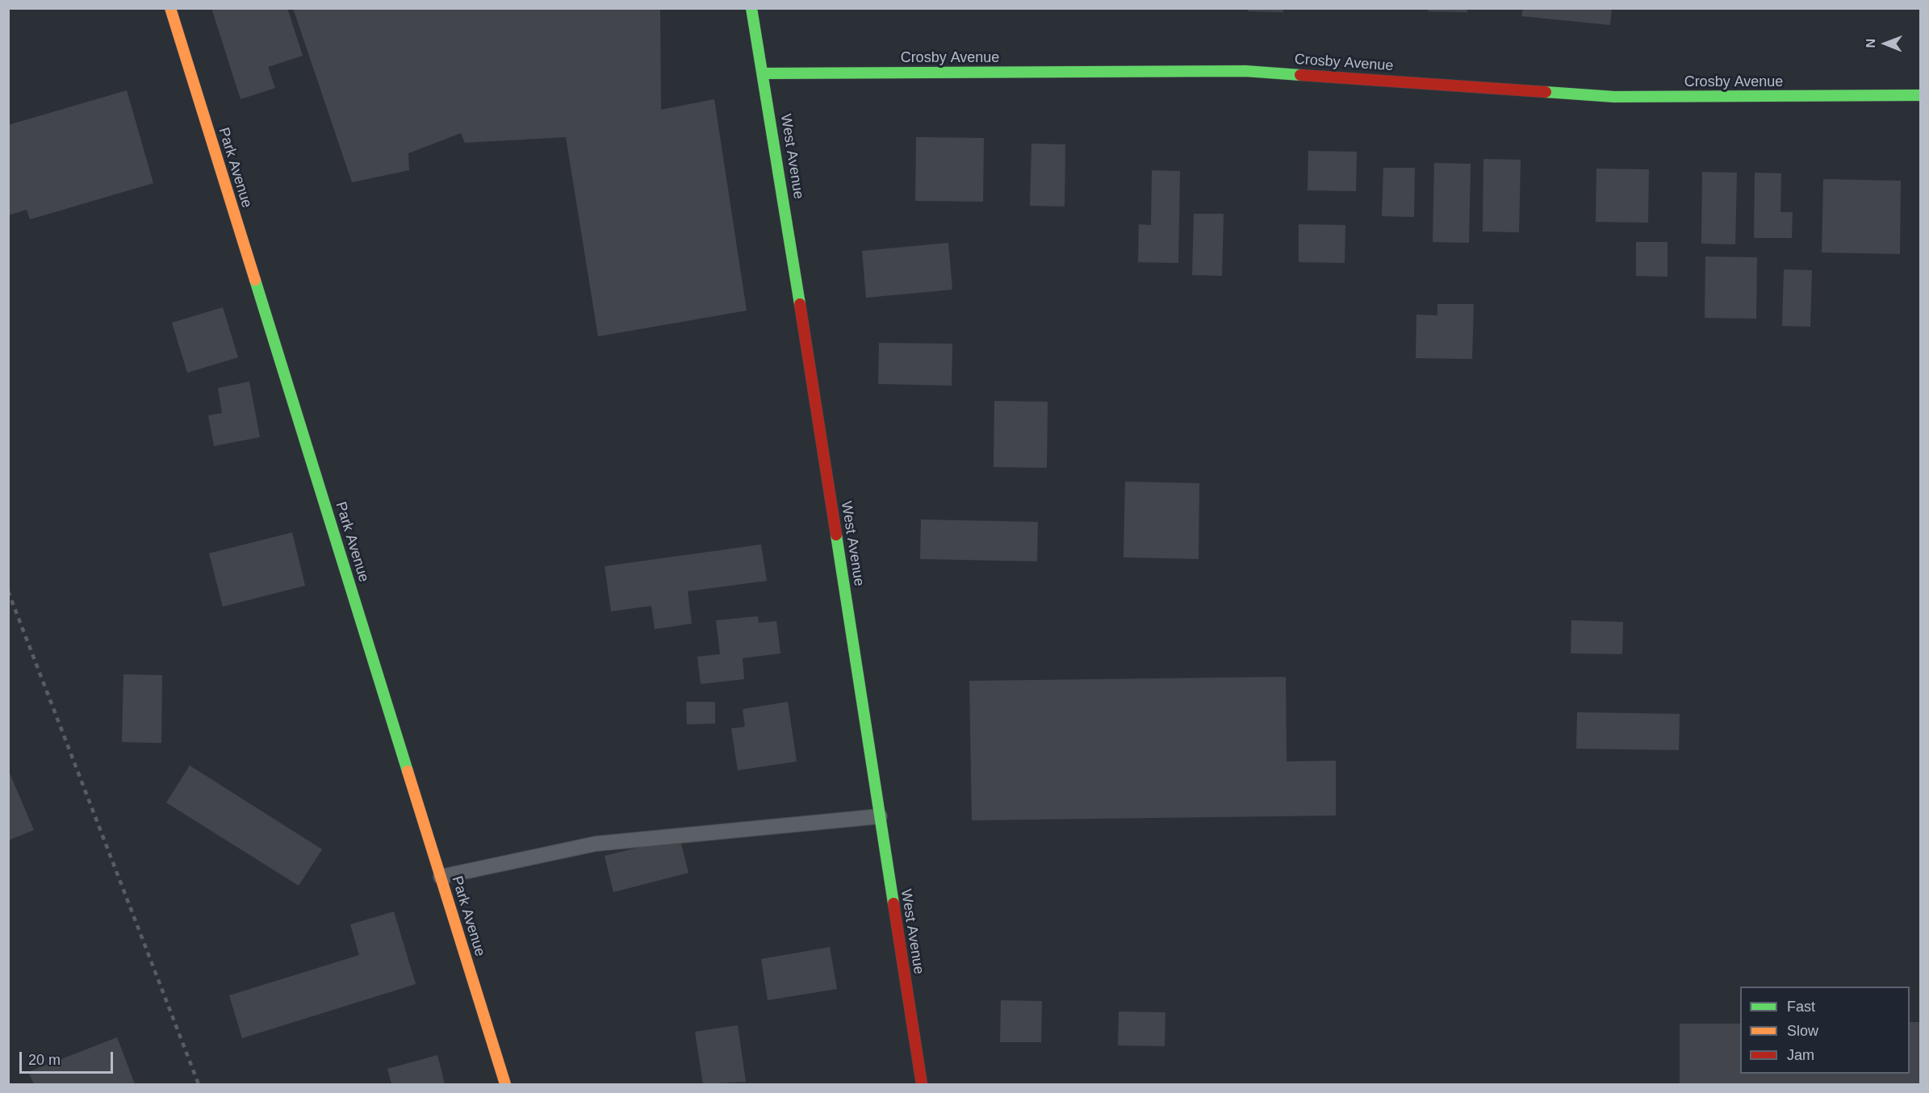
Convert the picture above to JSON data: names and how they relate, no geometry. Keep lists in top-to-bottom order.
{
  "streets": {
    "main road": ["Crosby Avenue", "West Avenue", "Park Avenue"]
  },
  "crossings": [
    ["Crosby Avenue", "West Avenue"]
  ],
  "legend": ["Fast", "Slow", "Jam"],
  "scale_bar": "20 m",
  "north": "left"
}
